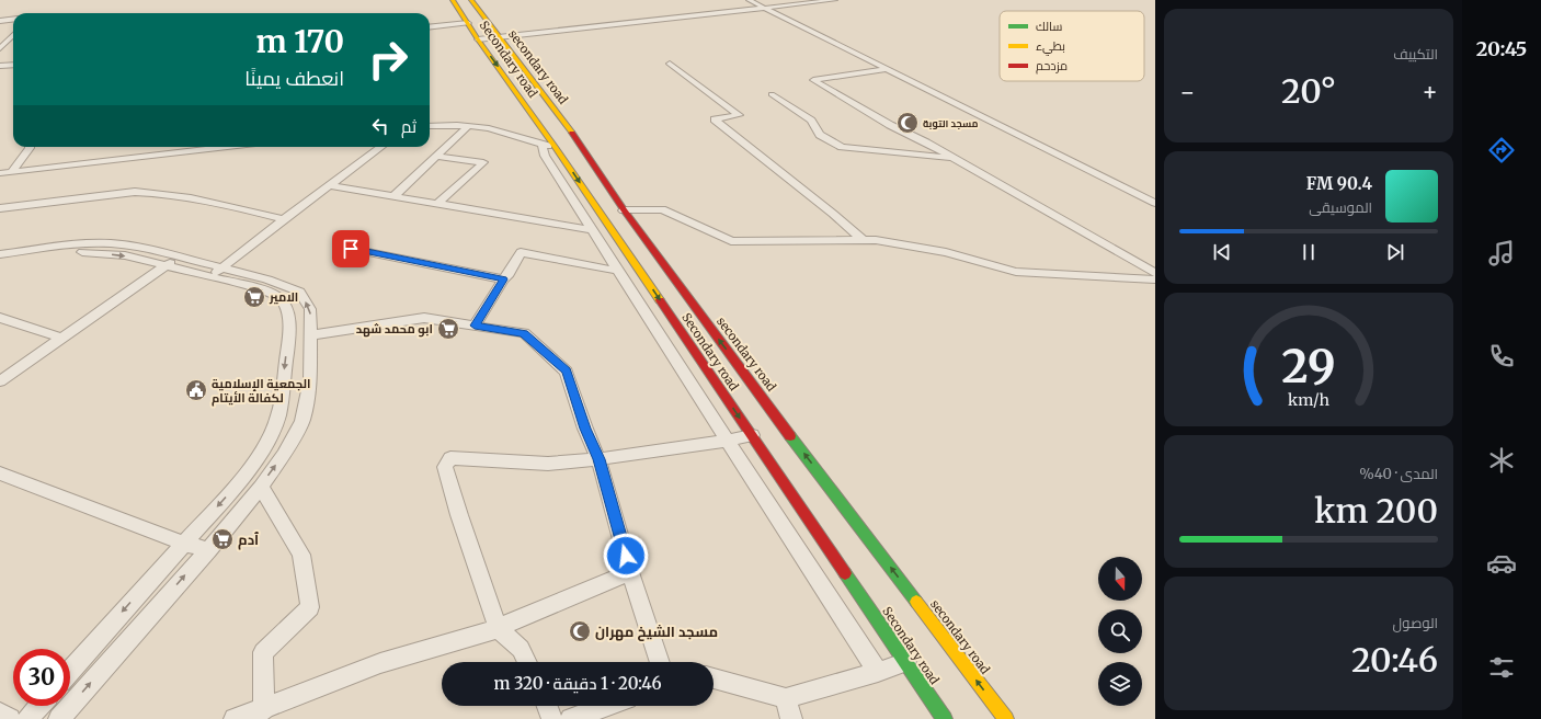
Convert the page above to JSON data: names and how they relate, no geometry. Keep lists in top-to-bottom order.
{
  "streets": {
    "main road": ["Secondary road", "secondary road"]
  },
  "one_way": ["Secondary road", "secondary road"],
  "places": {
    "mosque": ["مسجد التوبة", "مسجد الشيخ مهران"],
    "supermarket": ["الامير", "ابو محمد شهد", "ٱدم"],
    "public building": ["الجمعية الإسلامية لكفالة الأيتام"]
  },
  "legend": ["سالك", "بطيء", "مزدحم"],
  "north": "bottom",
  "page": {
    "tabs": "20:45",
    "tile": [
      "التكييف",
      ["المدى · 40%", "200 km"],
      ["الوصول", "20:46"]
    ],
    "turn": ["170 m", "انعطف يمينًا"],
    "heat": ["−", "20°", "+"],
    "then": "ثم",
    "song": ["90.4 FM", "الموسيقى"],
    "limit": "30",
    "trip": "20:46 · 1 دقيقة · 320 m",
    "gauge": ["29", "km/h"]
  }
}
